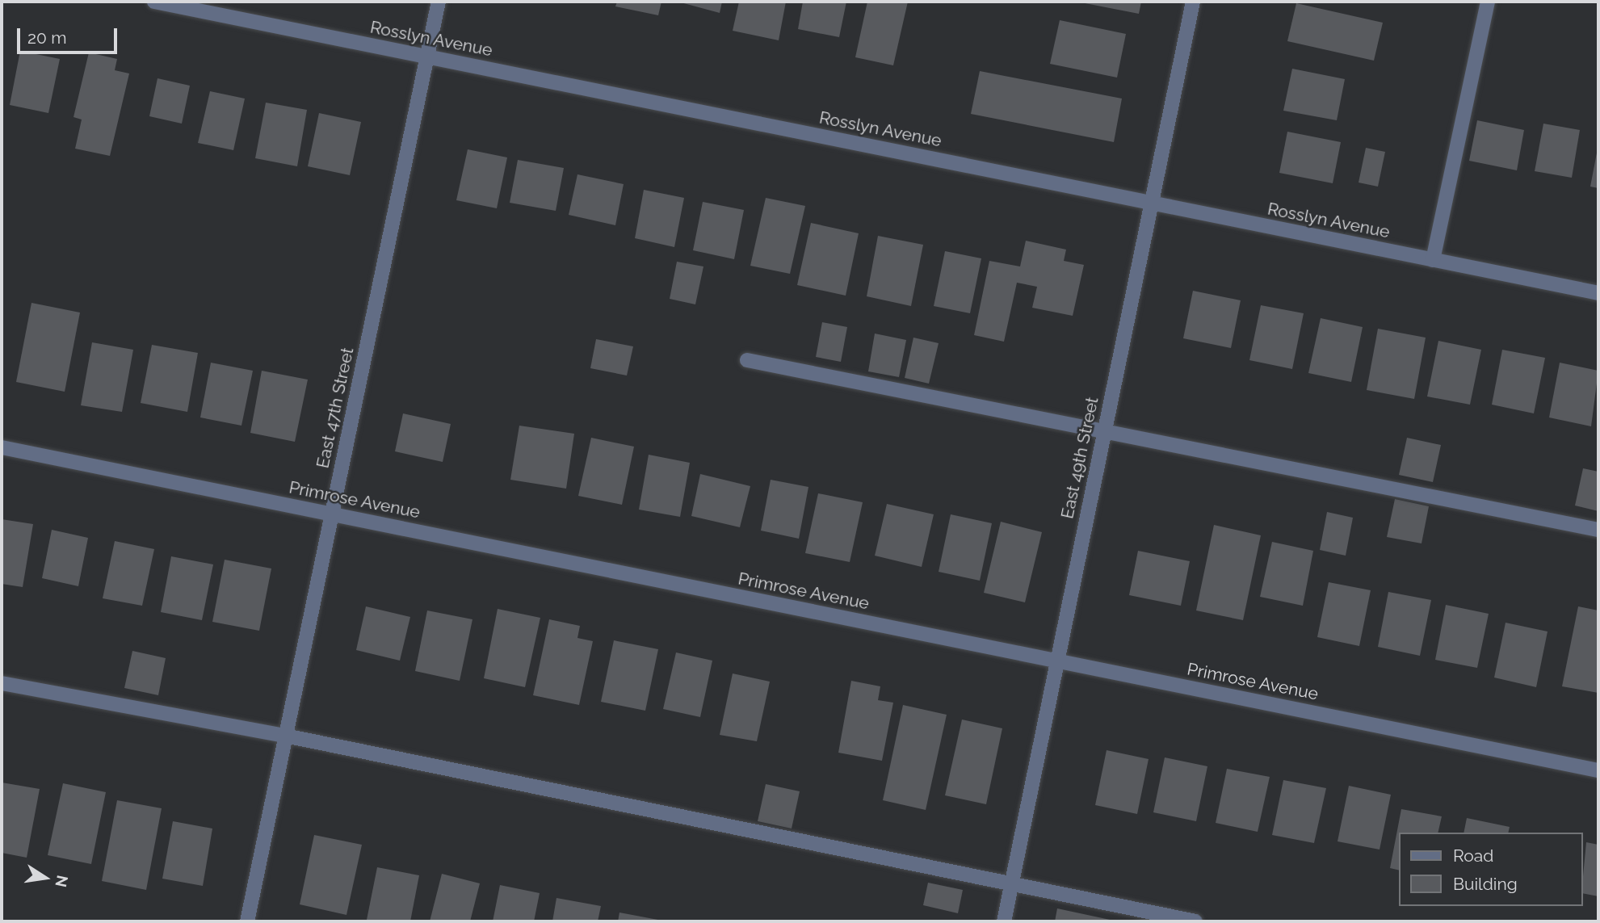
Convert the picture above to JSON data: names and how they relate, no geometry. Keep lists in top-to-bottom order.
{
  "streets": {
    "street": [
      "Rosslyn Avenue",
      "East 47th Street",
      "East 49th Street",
      "Primrose Avenue"
    ]
  },
  "crossings": [
    ["Rosslyn Avenue", "East 47th Street"],
    ["Rosslyn Avenue", "East 49th Street"],
    ["East 47th Street", "Primrose Avenue"],
    ["East 49th Street", "Primrose Avenue"]
  ],
  "legend": ["Road", "Building"],
  "scale_bar": "20 m",
  "north": "right"
}
